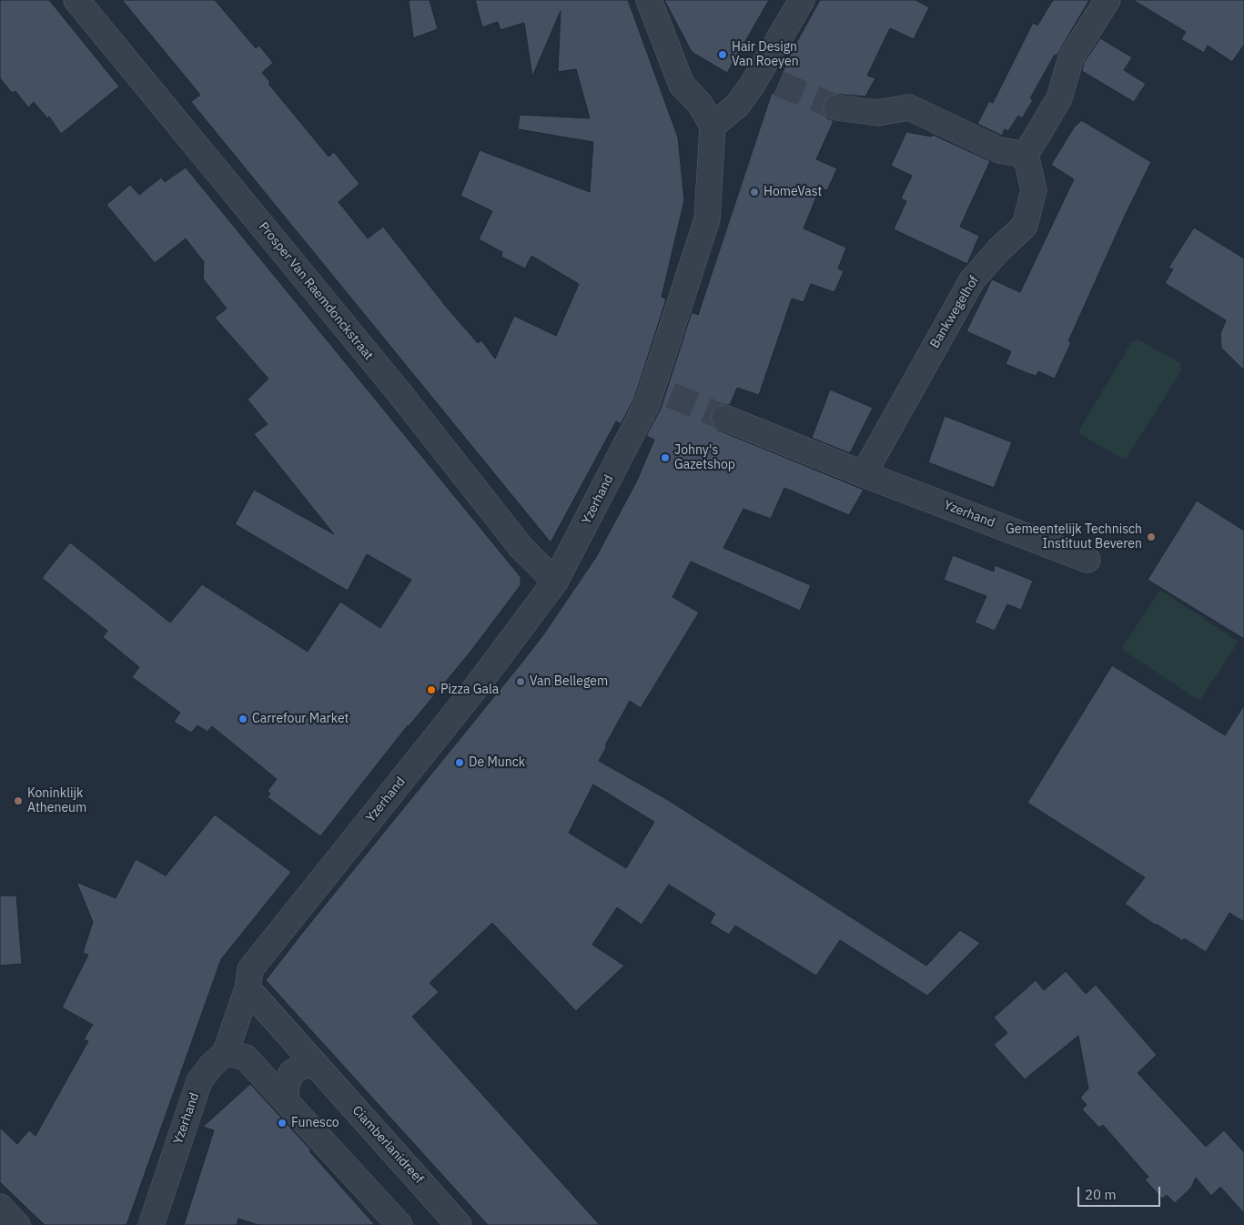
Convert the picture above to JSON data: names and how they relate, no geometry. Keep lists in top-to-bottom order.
{
  "streets": {
    "street": [
      "Prosper Van Raemdonckstraat",
      "Bankwegelhof",
      "Yzerhand",
      "Ciamberlanidreef"
    ]
  },
  "crossings": [
    ["Prosper Van Raemdonckstraat", "Yzerhand"],
    ["Bankwegelhof", "Yzerhand"],
    ["Yzerhand", "Ciamberlanidreef"]
  ],
  "places": [
    "Hair Design Van Roeyen",
    "HomeVast",
    "Johny's Gazetshop",
    "Gemeentelijk Technisch Instituut Beveren",
    "Van Bellegem",
    "Pizza Gala",
    "Carrefour Market",
    "De Munck",
    "Koninklijk Atheneum",
    "Funesco"
  ],
  "scale_bar": "20 m"
}
